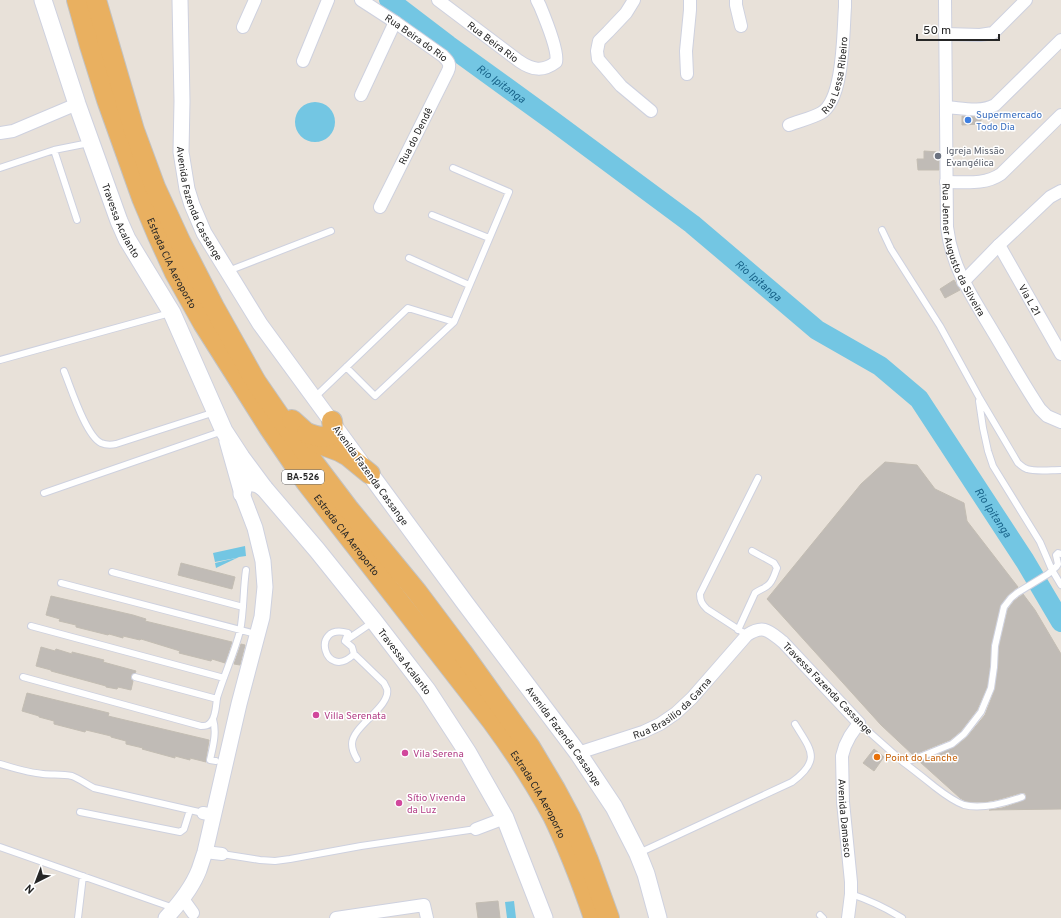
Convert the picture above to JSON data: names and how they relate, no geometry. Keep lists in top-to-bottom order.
{
  "streets": {
    "highway": ["Estrada CIA Aeroporto", "BA-526"],
    "main road": ["Avenida Fazenda Cassange", "Travessa Acalanto"],
    "street": [
      "Rua Beira do Rio",
      "Rua Beira Rio",
      "Rua Lessa Ribeiro",
      "Rua do Dendê",
      "Rua Jenner Augusto da Silveira",
      "Via L 21",
      "Travessa Fazenda Cassange",
      "Rua Brasilio da Garna",
      "Avenida Damasco"
    ]
  },
  "crossings": [
    ["Rua Beira do Rio", "Rua do Dendê"],
    ["Avenida Fazenda Cassange", "Rua Brasilio da Garna"],
    ["Travessa Fazenda Cassange", "Rua Brasilio da Garna"],
    ["Travessa Fazenda Cassange", "Avenida Damasco"]
  ],
  "water": ["Rio Ipitanga"],
  "places": [
    "Supermercado Todo Dia",
    "Igreja Missão Evangélica",
    "Villa Serenata",
    "Vila Serena",
    "Point do Lanche",
    "Sítio Vivenda da Luz"
  ],
  "scale_bar": "50 m",
  "north": "bottom left"
}
